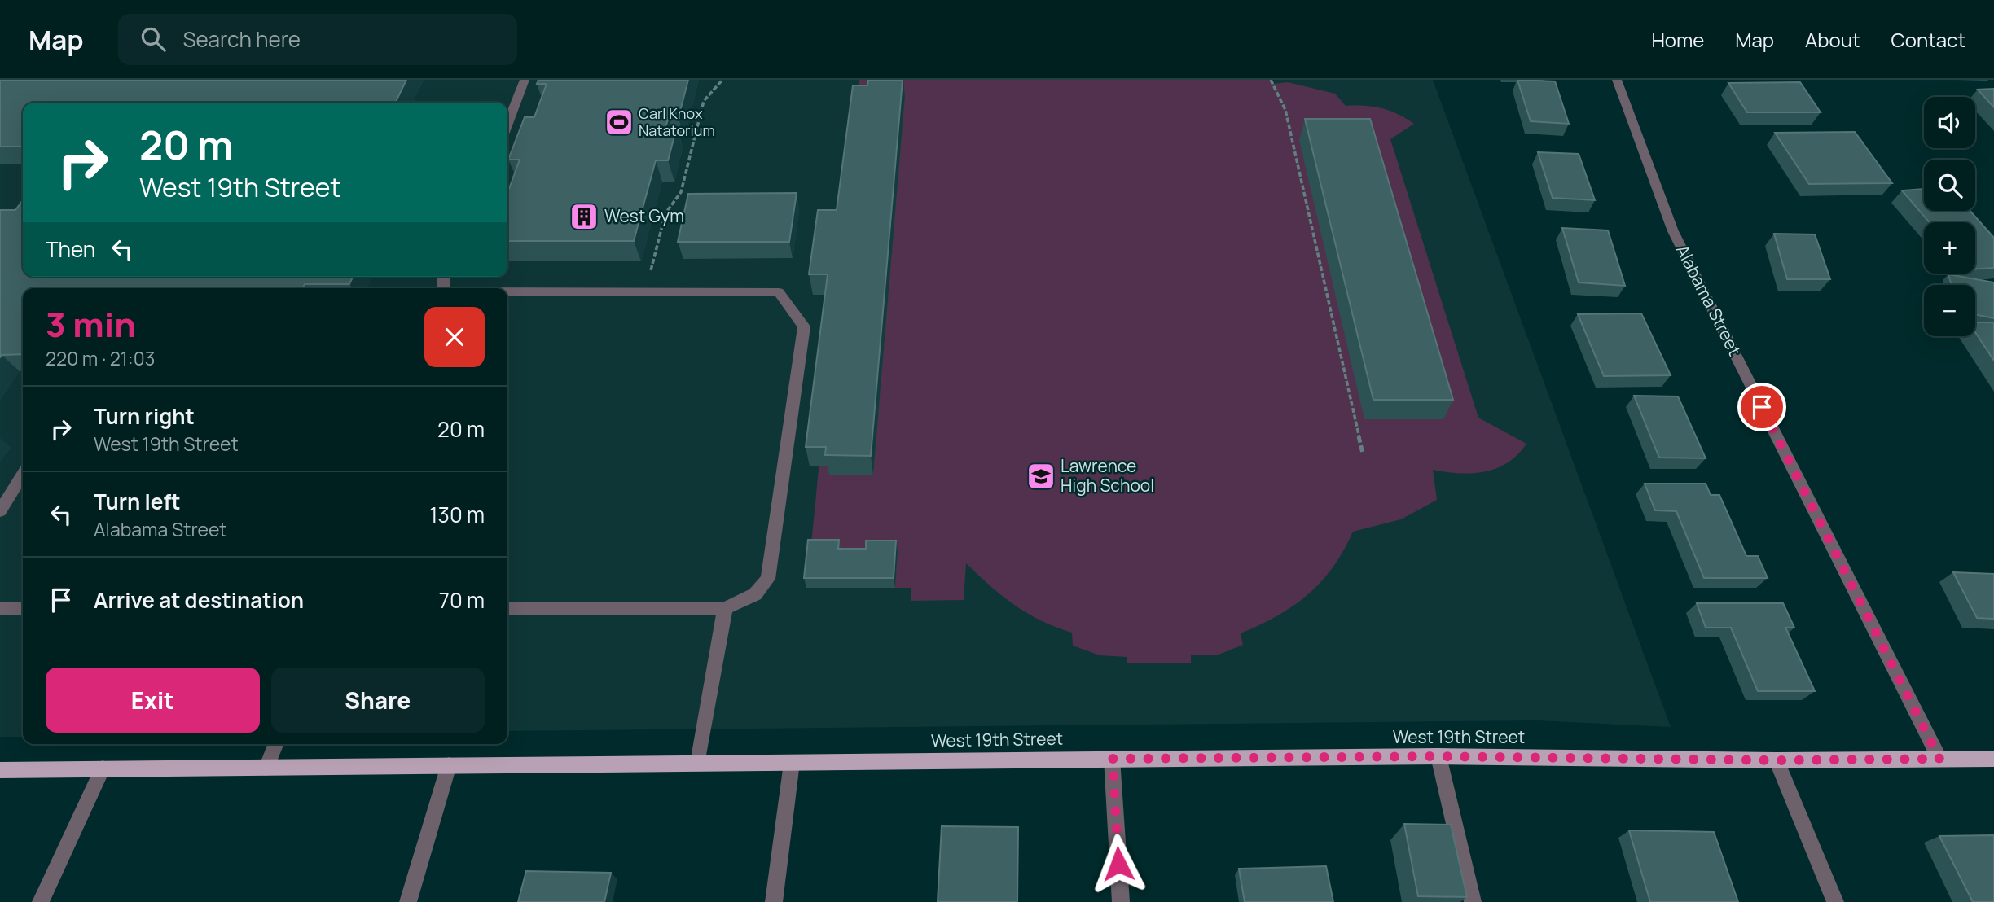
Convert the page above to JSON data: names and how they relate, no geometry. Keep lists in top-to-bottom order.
{
  "streets": {
    "main road": ["West 19th Street"],
    "street": ["Alabama Street"]
  },
  "crossings": [
    ["Alabama Street", "West 19th Street"]
  ],
  "places": {
    "sports": ["Carl Knox Natatorium"],
    "building": ["West Gym"],
    "school or university": ["Lawrence High School"]
  },
  "page": {
    "header": "Map",
    "search": "Search here",
    "nav": [
      "Home",
      "Map",
      "About",
      "Contact"
    ],
    "map_buttons": ["+", "−"],
    "turn": ["20 m", "West 19th Street"],
    "then": "Then",
    "heading": ["3 min", "220 m · 21:03"],
    "list": [
      {
        "name": "Turn right",
        "note": "West 19th Street",
        "value": "20 m"
      },
      {
        "name": "Turn left",
        "note": "Alabama Street",
        "value": "130 m"
      },
      {
        "name": "Arrive at destination",
        "value": "70 m"
      }
    ],
    "buttons": ["Exit", "Share"]
  }
}
